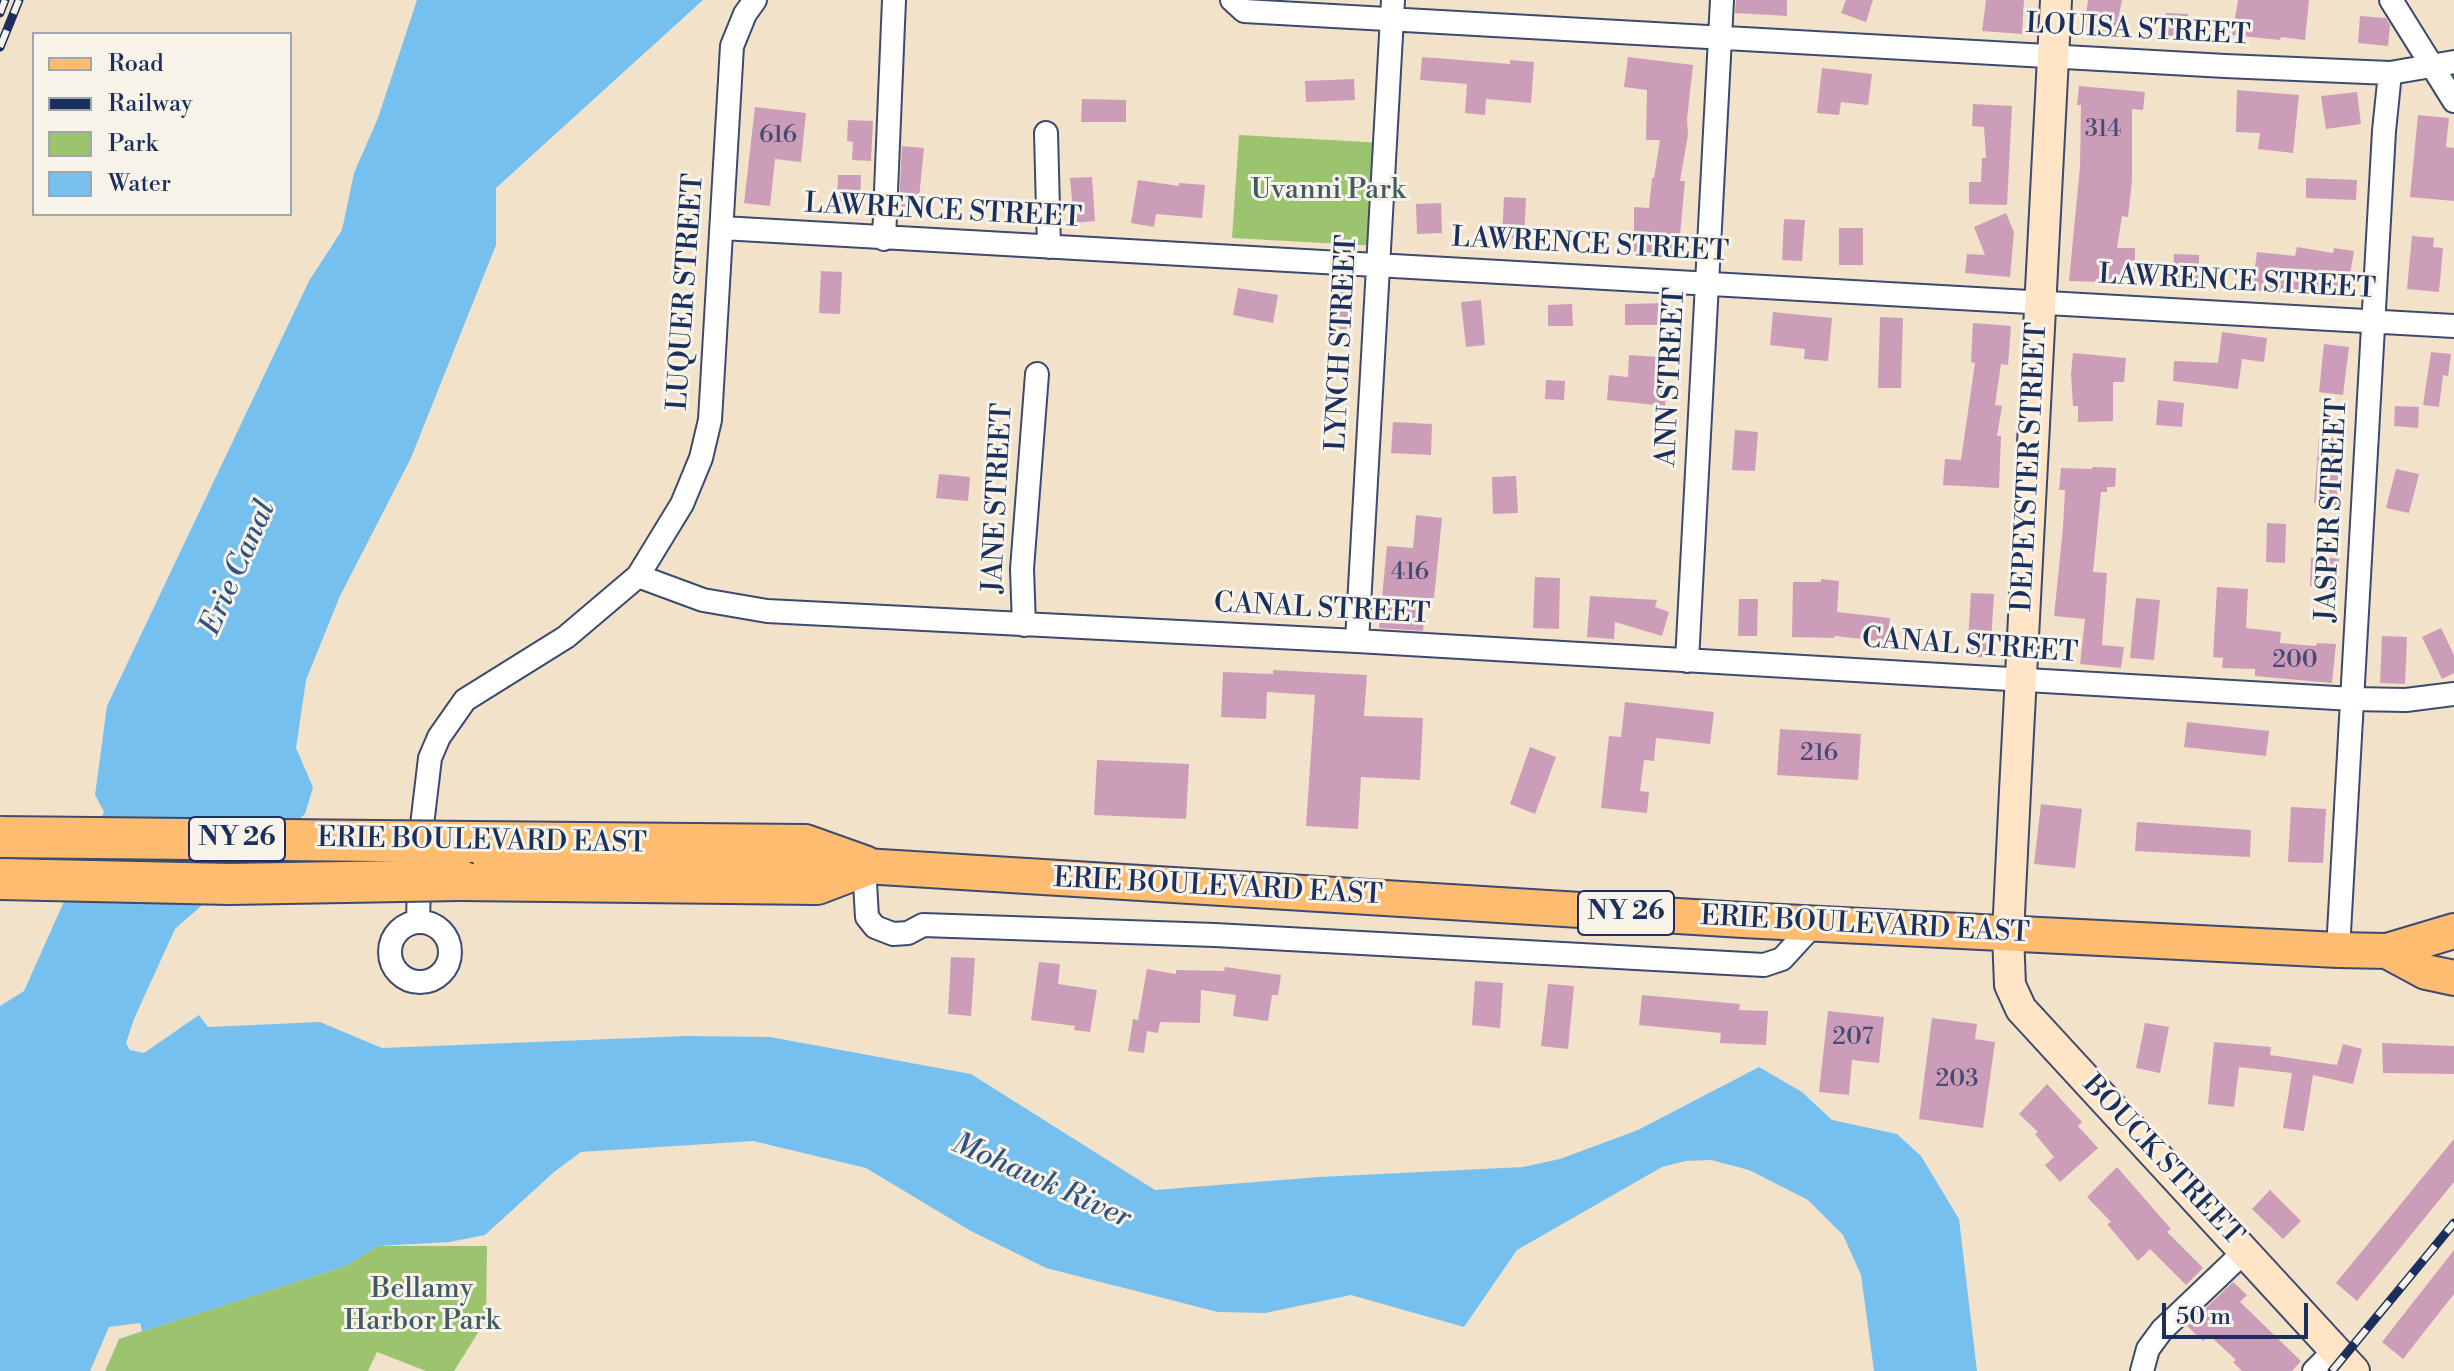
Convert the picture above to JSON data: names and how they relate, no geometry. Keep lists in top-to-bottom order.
{
  "streets": {
    "highway": ["NY 26", "ERIE BOULEVARD EAST"],
    "street": [
      "LOUISA STREET",
      "LAWRENCE STREET",
      "LUQUER STREET",
      "LYNCH STREET",
      "ANN STREET",
      "DEPEYSTER STREET",
      "JANE STREET",
      "JASPER STREET",
      "CANAL STREET",
      "BOUCK STREET"
    ]
  },
  "crossings": [
    ["LOUISA STREET", "LYNCH STREET"],
    ["LOUISA STREET", "ANN STREET"],
    ["LOUISA STREET", "DEPEYSTER STREET"],
    ["LOUISA STREET", "JASPER STREET"],
    ["LAWRENCE STREET", "LUQUER STREET"],
    ["LAWRENCE STREET", "LYNCH STREET"],
    ["LAWRENCE STREET", "ANN STREET"],
    ["LAWRENCE STREET", "DEPEYSTER STREET"],
    ["LAWRENCE STREET", "JASPER STREET"],
    ["LUQUER STREET", "CANAL STREET"],
    ["LYNCH STREET", "CANAL STREET"],
    ["ANN STREET", "CANAL STREET"],
    ["DEPEYSTER STREET", "CANAL STREET"],
    ["DEPEYSTER STREET", "ERIE BOULEVARD EAST"],
    ["DEPEYSTER STREET", "BOUCK STREET"],
    ["JANE STREET", "CANAL STREET"],
    ["JASPER STREET", "CANAL STREET"],
    ["JASPER STREET", "ERIE BOULEVARD EAST"],
    ["ERIE BOULEVARD EAST", "BOUCK STREET"]
  ],
  "water": ["Erie Canal", "Mohawk River"],
  "parks": ["Uvanni Park", "Bellamy Harbor Park"],
  "house_numbers": [
    "314",
    "616",
    "416",
    "200",
    "216",
    "207",
    "203"
  ],
  "legend": [
    "Road",
    "Railway",
    "Park",
    "Water"
  ],
  "scale_bar": "50 m"
}
